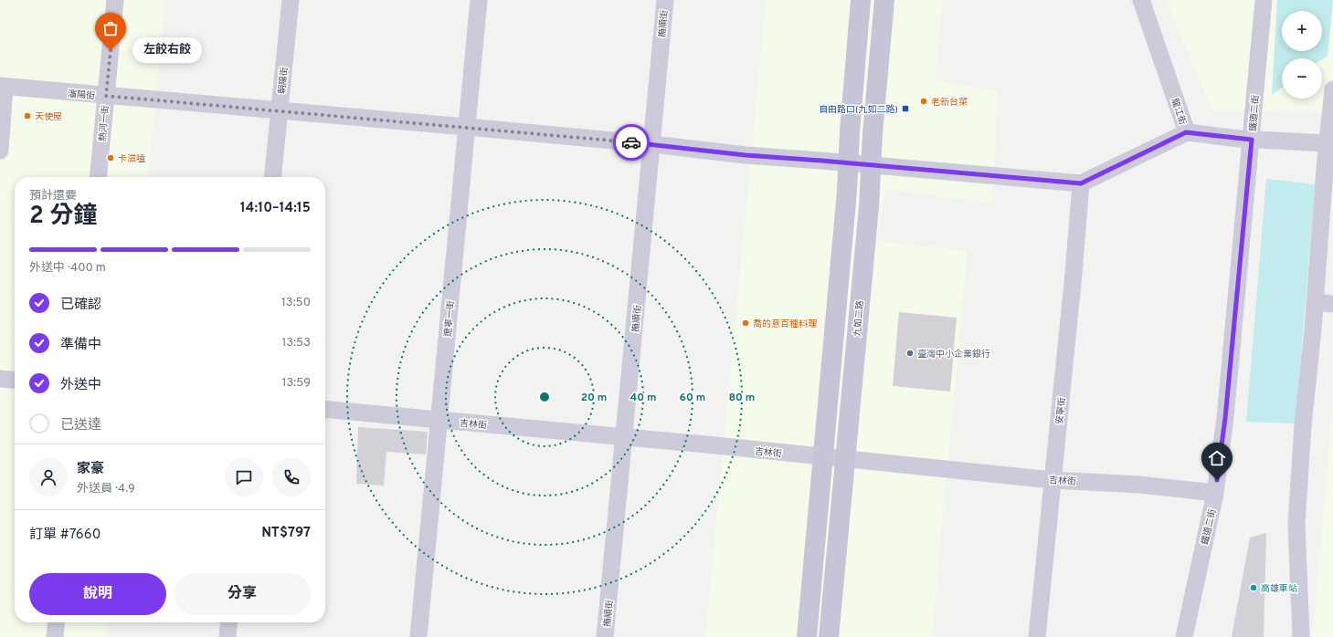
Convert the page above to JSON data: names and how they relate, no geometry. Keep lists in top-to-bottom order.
{
  "streets": {
    "street": [
      "撫順街",
      "朝陽街",
      "瀋陽街",
      "龍江街",
      "鐵道二街",
      "熱河一街",
      "遼寧一街",
      "九如二路",
      "安寧街",
      "吉林街"
    ]
  },
  "crossings": [
    ["撫順街", "瀋陽街"],
    ["撫順街", "吉林街"],
    ["朝陽街", "瀋陽街"],
    ["瀋陽街", "龍江街"],
    ["瀋陽街", "熱河一街"],
    ["瀋陽街", "遼寧一街"],
    ["瀋陽街", "九如二路"],
    ["瀋陽街", "安寧街"],
    ["龍江街", "安寧街"],
    ["鐵道二街", "吉林街"],
    ["遼寧一街", "吉林街"],
    ["九如二路", "吉林街"],
    ["安寧街", "吉林街"]
  ],
  "places": {
    "other": [
      "左餃右餃",
      "老新台菜",
      "天使屋",
      "卡滋嗑",
      "喬的意百種料理",
      "臺灣中小企業銀行",
      "高雄車站"
    ],
    "transit": ["自由路口(九如二路)"]
  },
  "page": {
    "map_buttons": ["+", "−"],
    "bubble": "左餃右餃",
    "heading": ["2 分鐘", "預計還要", "14:10–14:15"],
    "panel": [
      "家豪",
      "外送員 · 4.9",
      "訂單 #7660",
      "NT$797"
    ],
    "bar": "外送中 · 400 m",
    "list": [
      ["已確認", "13:50"],
      ["準備中", "13:53"],
      ["外送中", "13:59"],
      "已送達"
    ],
    "buttons": ["說明", "分享"]
  },
  "rings": [
    "20 m",
    "40 m",
    "60 m",
    "80 m"
  ]
}
